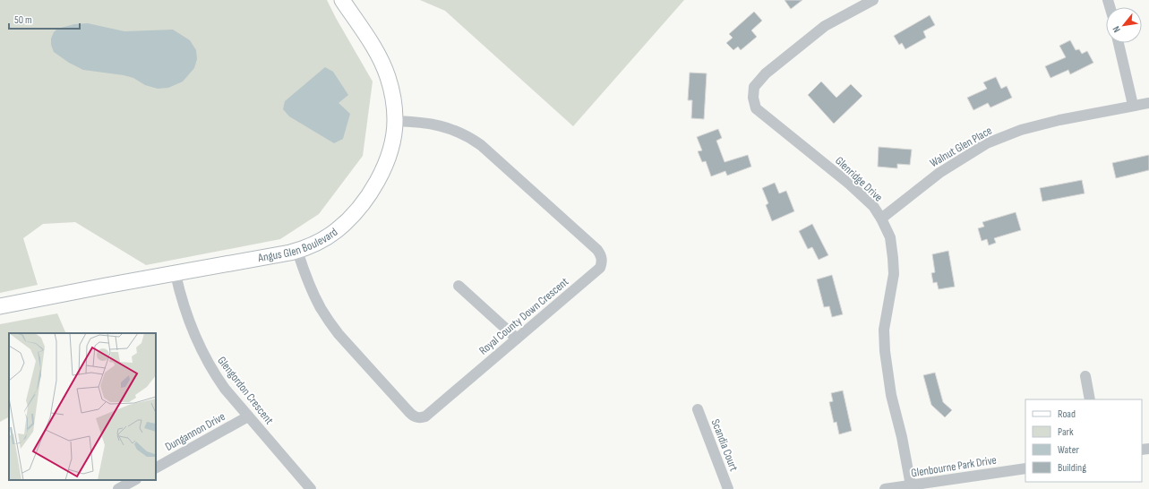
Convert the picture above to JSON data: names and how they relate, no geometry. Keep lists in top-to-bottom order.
{
  "streets": {
    "street": [
      "Walnut Glen Place",
      "Glenridge Drive",
      "Angus Glen Boulevard",
      "Royal County Down Crescent",
      "Glengordon Crescent",
      "Dungannon Drive",
      "Scandia Court",
      "Glenbourne Park Drive"
    ]
  },
  "crossings": [
    ["Walnut Glen Place", "Glenridge Drive"],
    ["Glenridge Drive", "Glenbourne Park Drive"],
    ["Angus Glen Boulevard", "Royal County Down Crescent"],
    ["Angus Glen Boulevard", "Glengordon Crescent"],
    ["Glengordon Crescent", "Dungannon Drive"]
  ],
  "legend": [
    "Road",
    "Park",
    "Water",
    "Building"
  ],
  "scale_bar": "50 m",
  "north": "bottom left"
}
